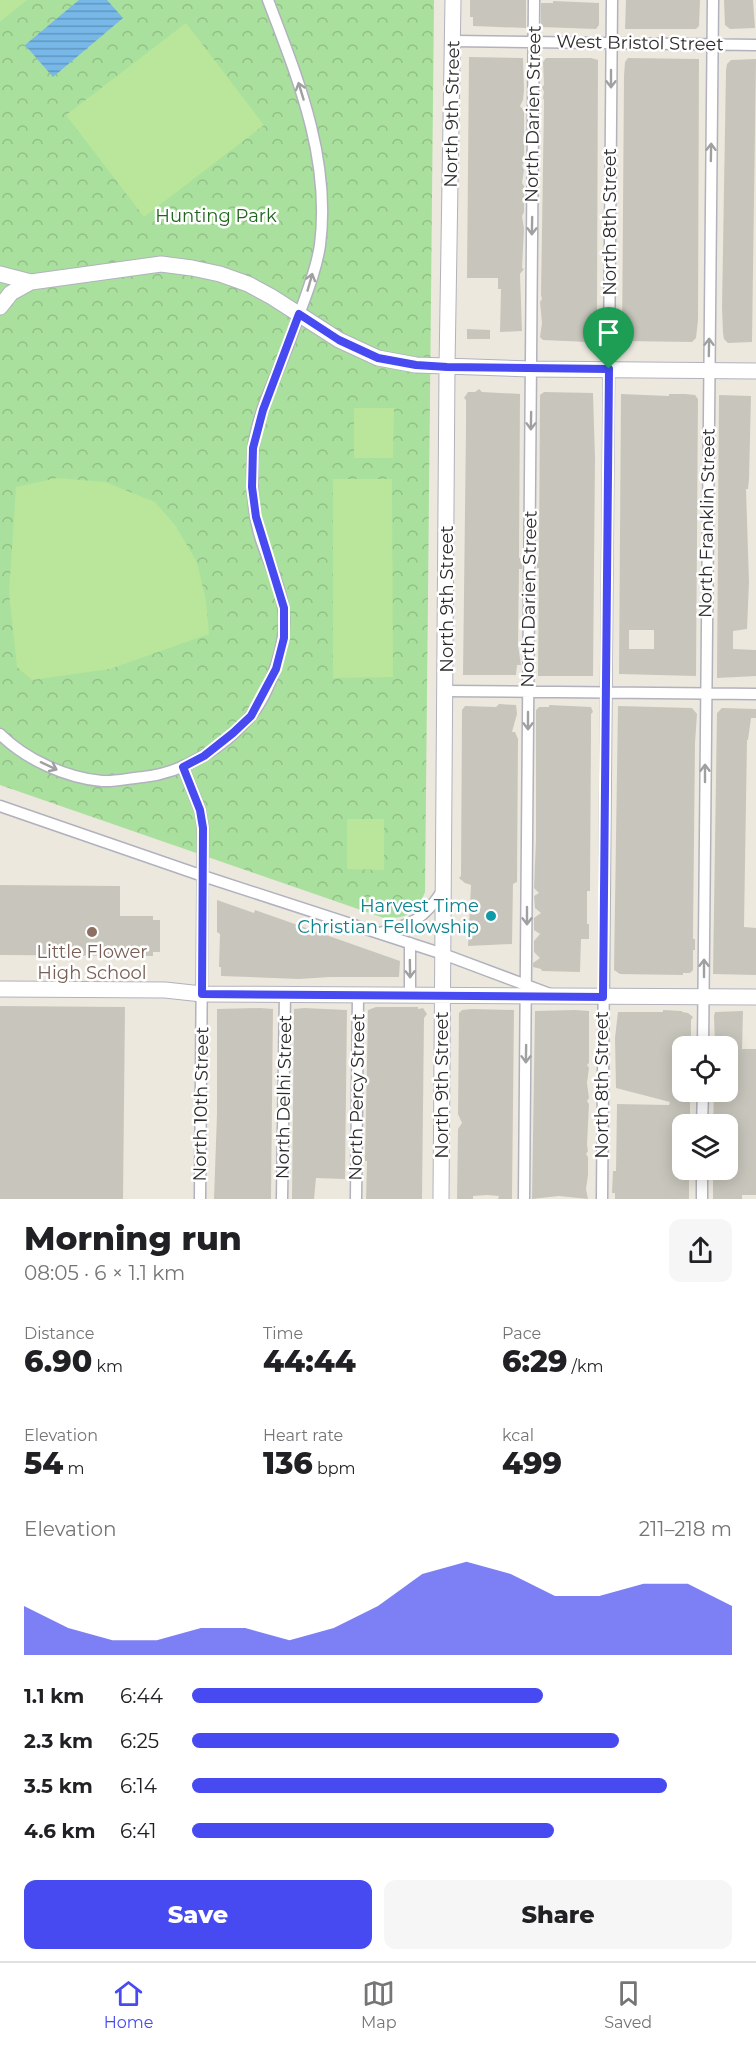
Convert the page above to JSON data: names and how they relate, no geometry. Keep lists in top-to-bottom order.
{
  "streets": {
    "street": [
      "West Bristol Street",
      "North 9th Street",
      "North Darien Street",
      "North 8th Street",
      "North Franklin Street",
      "North Delhi Street",
      "North Percy Street",
      "North 10th Street"
    ]
  },
  "crossings": [
    ["West Bristol Street", "North 9th Street"],
    ["West Bristol Street", "North Darien Street"],
    ["West Bristol Street", "North 8th Street"],
    ["West Bristol Street", "North Franklin Street"]
  ],
  "one_way": ["North Darien Street", "North Franklin Street"],
  "parks": ["Hunting Park"],
  "places": ["Harvest Time Christian Fellowship", "Little Flower High School"],
  "page": {
    "heading": ["Morning run", "08:05 · 6 × 1.1 km"],
    "stats": [
      ["Distance", "6.90 km"],
      ["Time", "44:44"],
      ["Pace", "6:29 /km"],
      ["Elevation", "54 m"],
      ["Heart rate", "136 bpm"],
      ["kcal", "499"]
    ],
    "chart": ["Elevation", "211–218 m"],
    "list": [
      {
        "name": "1.1 km",
        "note": "6:44"
      },
      {
        "name": "2.3 km",
        "note": "6:25"
      },
      {
        "name": "3.5 km",
        "note": "6:14"
      },
      {
        "name": "4.6 km",
        "note": "6:41"
      }
    ],
    "buttons": ["Save", "Share"],
    "tabs": ["Home", "Map", "Saved"]
  }
}
